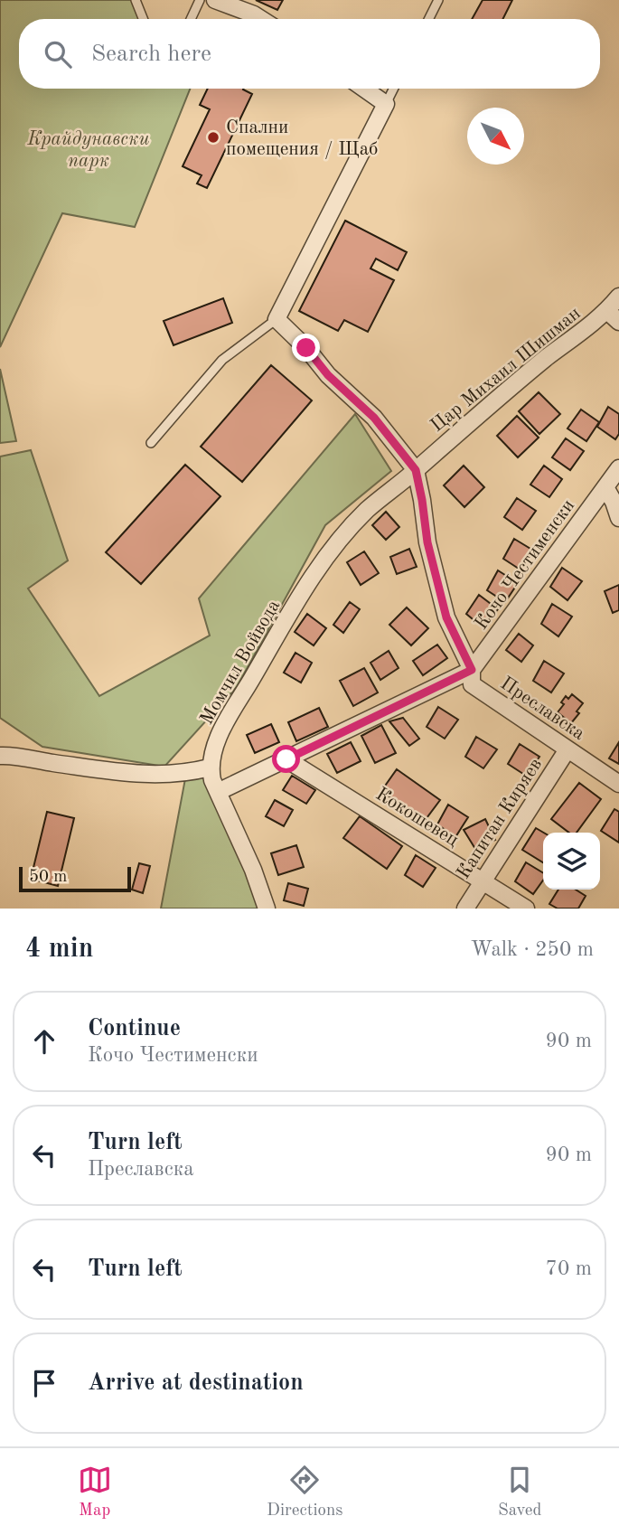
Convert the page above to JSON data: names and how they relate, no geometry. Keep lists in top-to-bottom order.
{
  "streets": {
    "street": [
      "Цар Михаил Шишман",
      "Кочо Честименски",
      "Момчил Войвода",
      "Преславска",
      "Кокошевец",
      "Капитан Киряев"
    ]
  },
  "crossings": [
    ["Цар Михаил Шишман", "Момчил Войвода"],
    ["Цар Михаил Шишман", "Преславска"],
    ["Кочо Честименски", "Преславска"],
    ["Кочо Честименски", "Кокошевец"],
    ["Момчил Войвода", "Преславска"],
    ["Преславска", "Капитан Киряев"],
    ["Кокошевец", "Капитан Киряев"]
  ],
  "parks": ["Крайдунавски парк"],
  "places": ["Спални помещения / Щаб"],
  "scale_bar": "50 m",
  "north": "bottom right",
  "page": {
    "search": "Search here",
    "scale": "50 m",
    "heading": ["4 min", "Walk · 250 m"],
    "list": [
      ["Continue", "Кочо Честименски", "90 m"],
      ["Turn left", "Преславска", "90 m"],
      ["Turn left", "70 m"],
      "Arrive at destination"
    ],
    "nav": ["Map", "Directions", "Saved"]
  }
}
